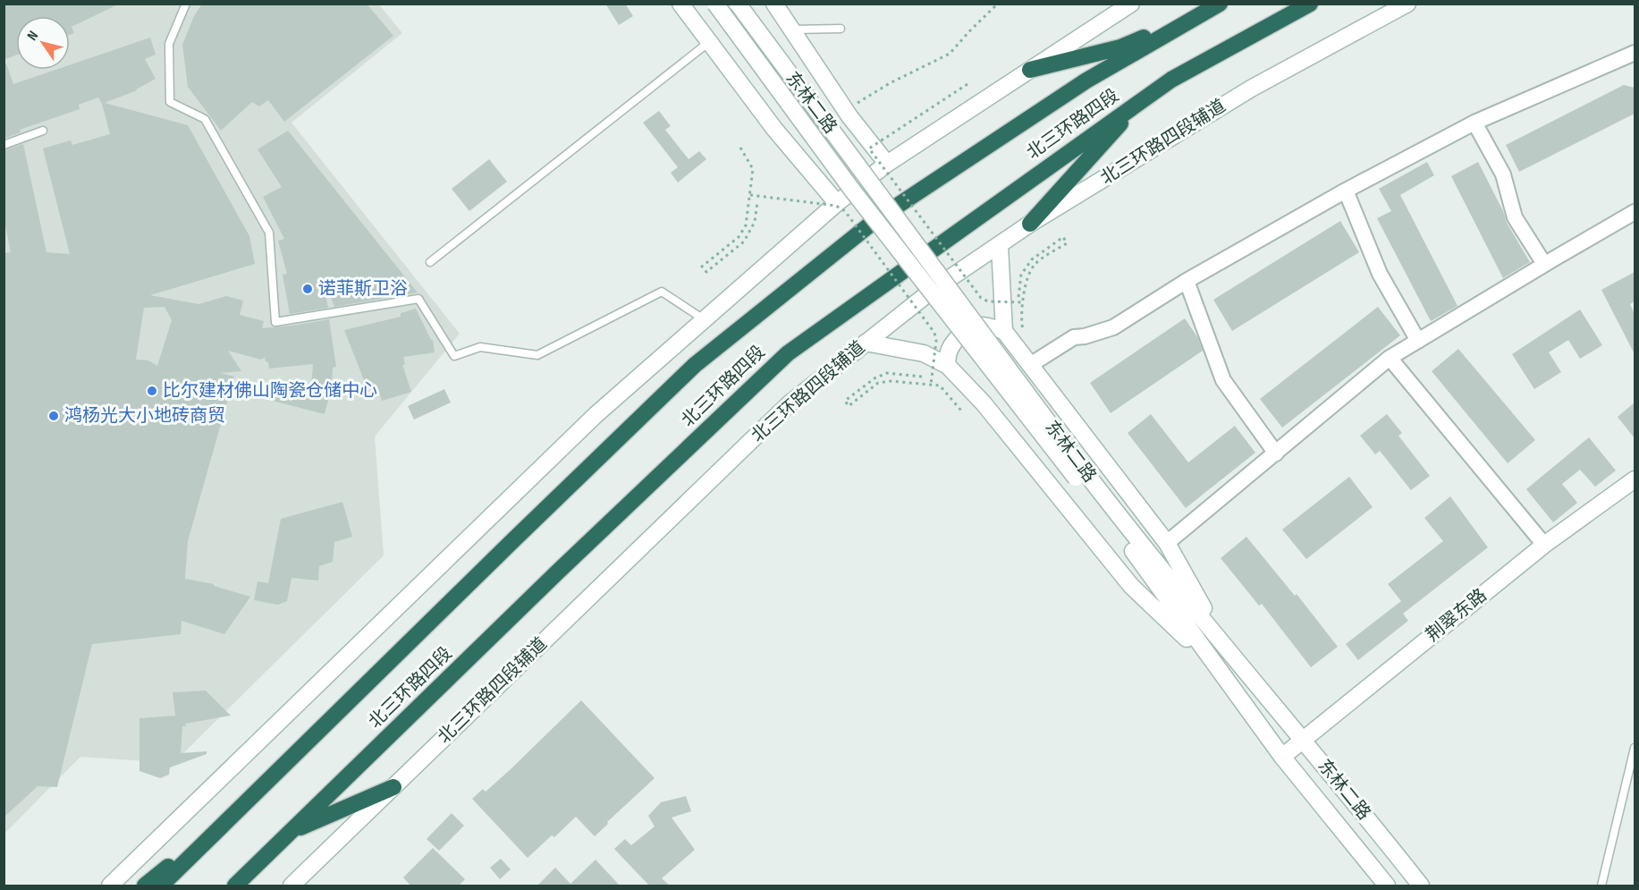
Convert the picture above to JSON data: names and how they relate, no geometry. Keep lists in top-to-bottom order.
{
  "streets": {
    "highway": ["北三环路四段"],
    "main road": ["东林二路", "北三环路四段辅道", "荆翠东路"]
  },
  "crossings": [
    ["东林二路", "荆翠东路"]
  ],
  "places": ["诺菲斯卫浴", "比尔建材佛山陶瓷仓储中心", "鸿杨光大小地砖商贸"],
  "north": "top left"
}
